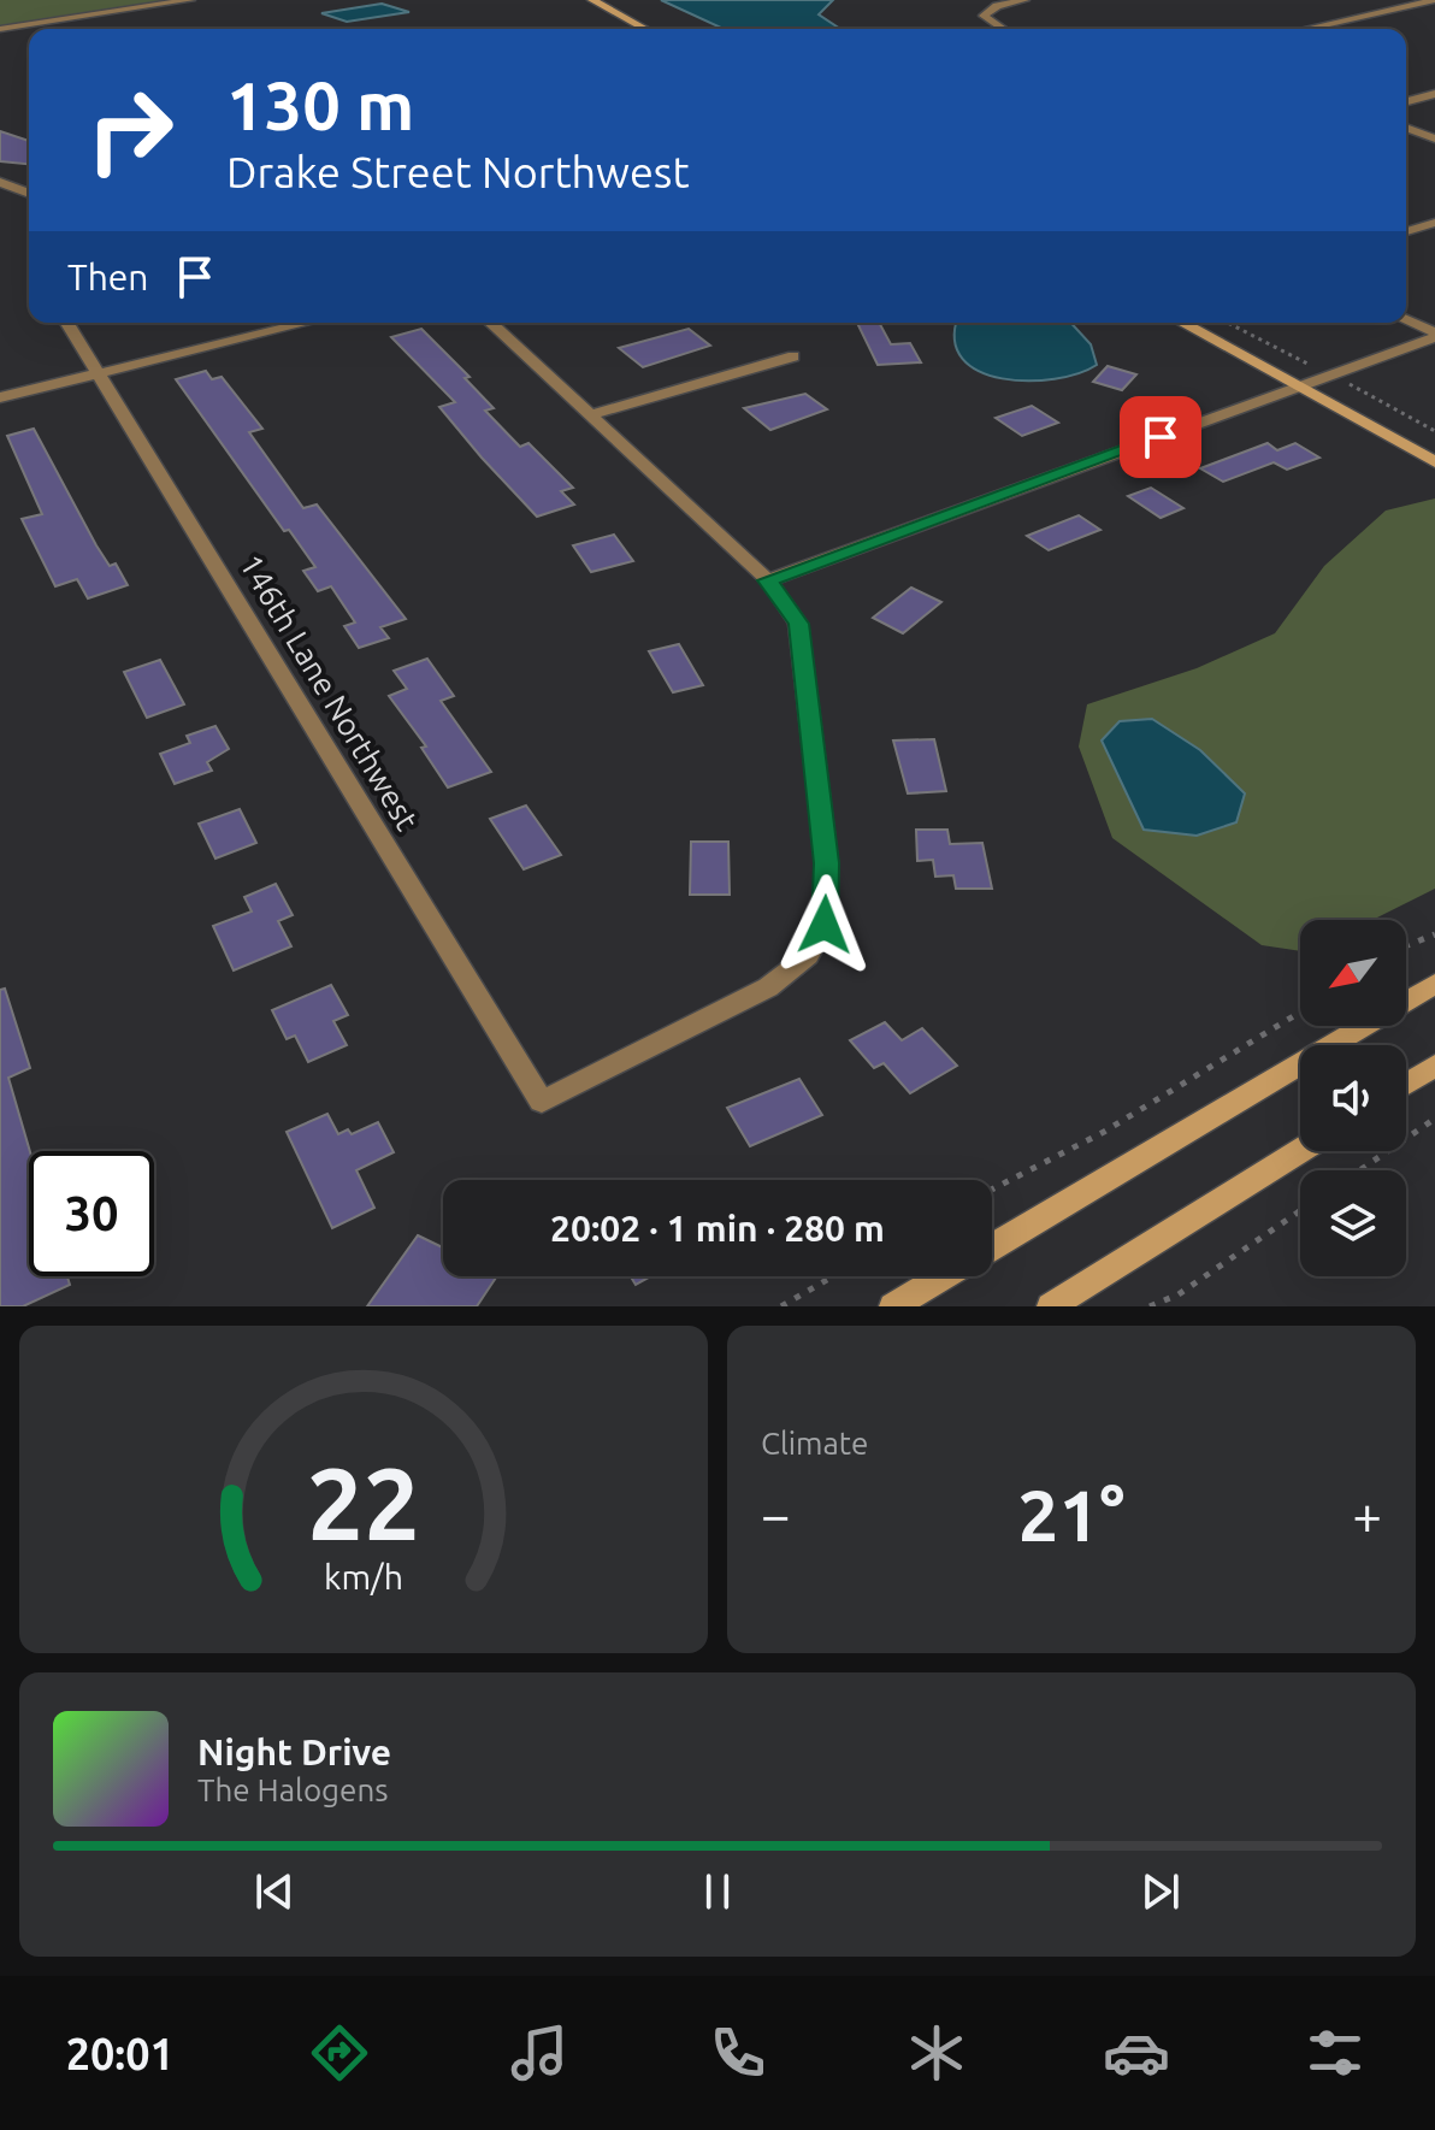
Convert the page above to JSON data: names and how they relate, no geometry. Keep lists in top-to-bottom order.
{
  "streets": {
    "street": ["146th Lane Northwest"]
  },
  "north": "bottom left",
  "page": {
    "turn": ["130 m", "Drake Street Northwest"],
    "then": "Then",
    "limit": "30",
    "trip": "20:02 · 1 min · 280 m",
    "tile": "Climate",
    "heat": ["−", "21°", "+"],
    "song": ["Night Drive", "The Halogens"],
    "tabs": "20:01",
    "gauge": ["22", "km/h"]
  }
}
